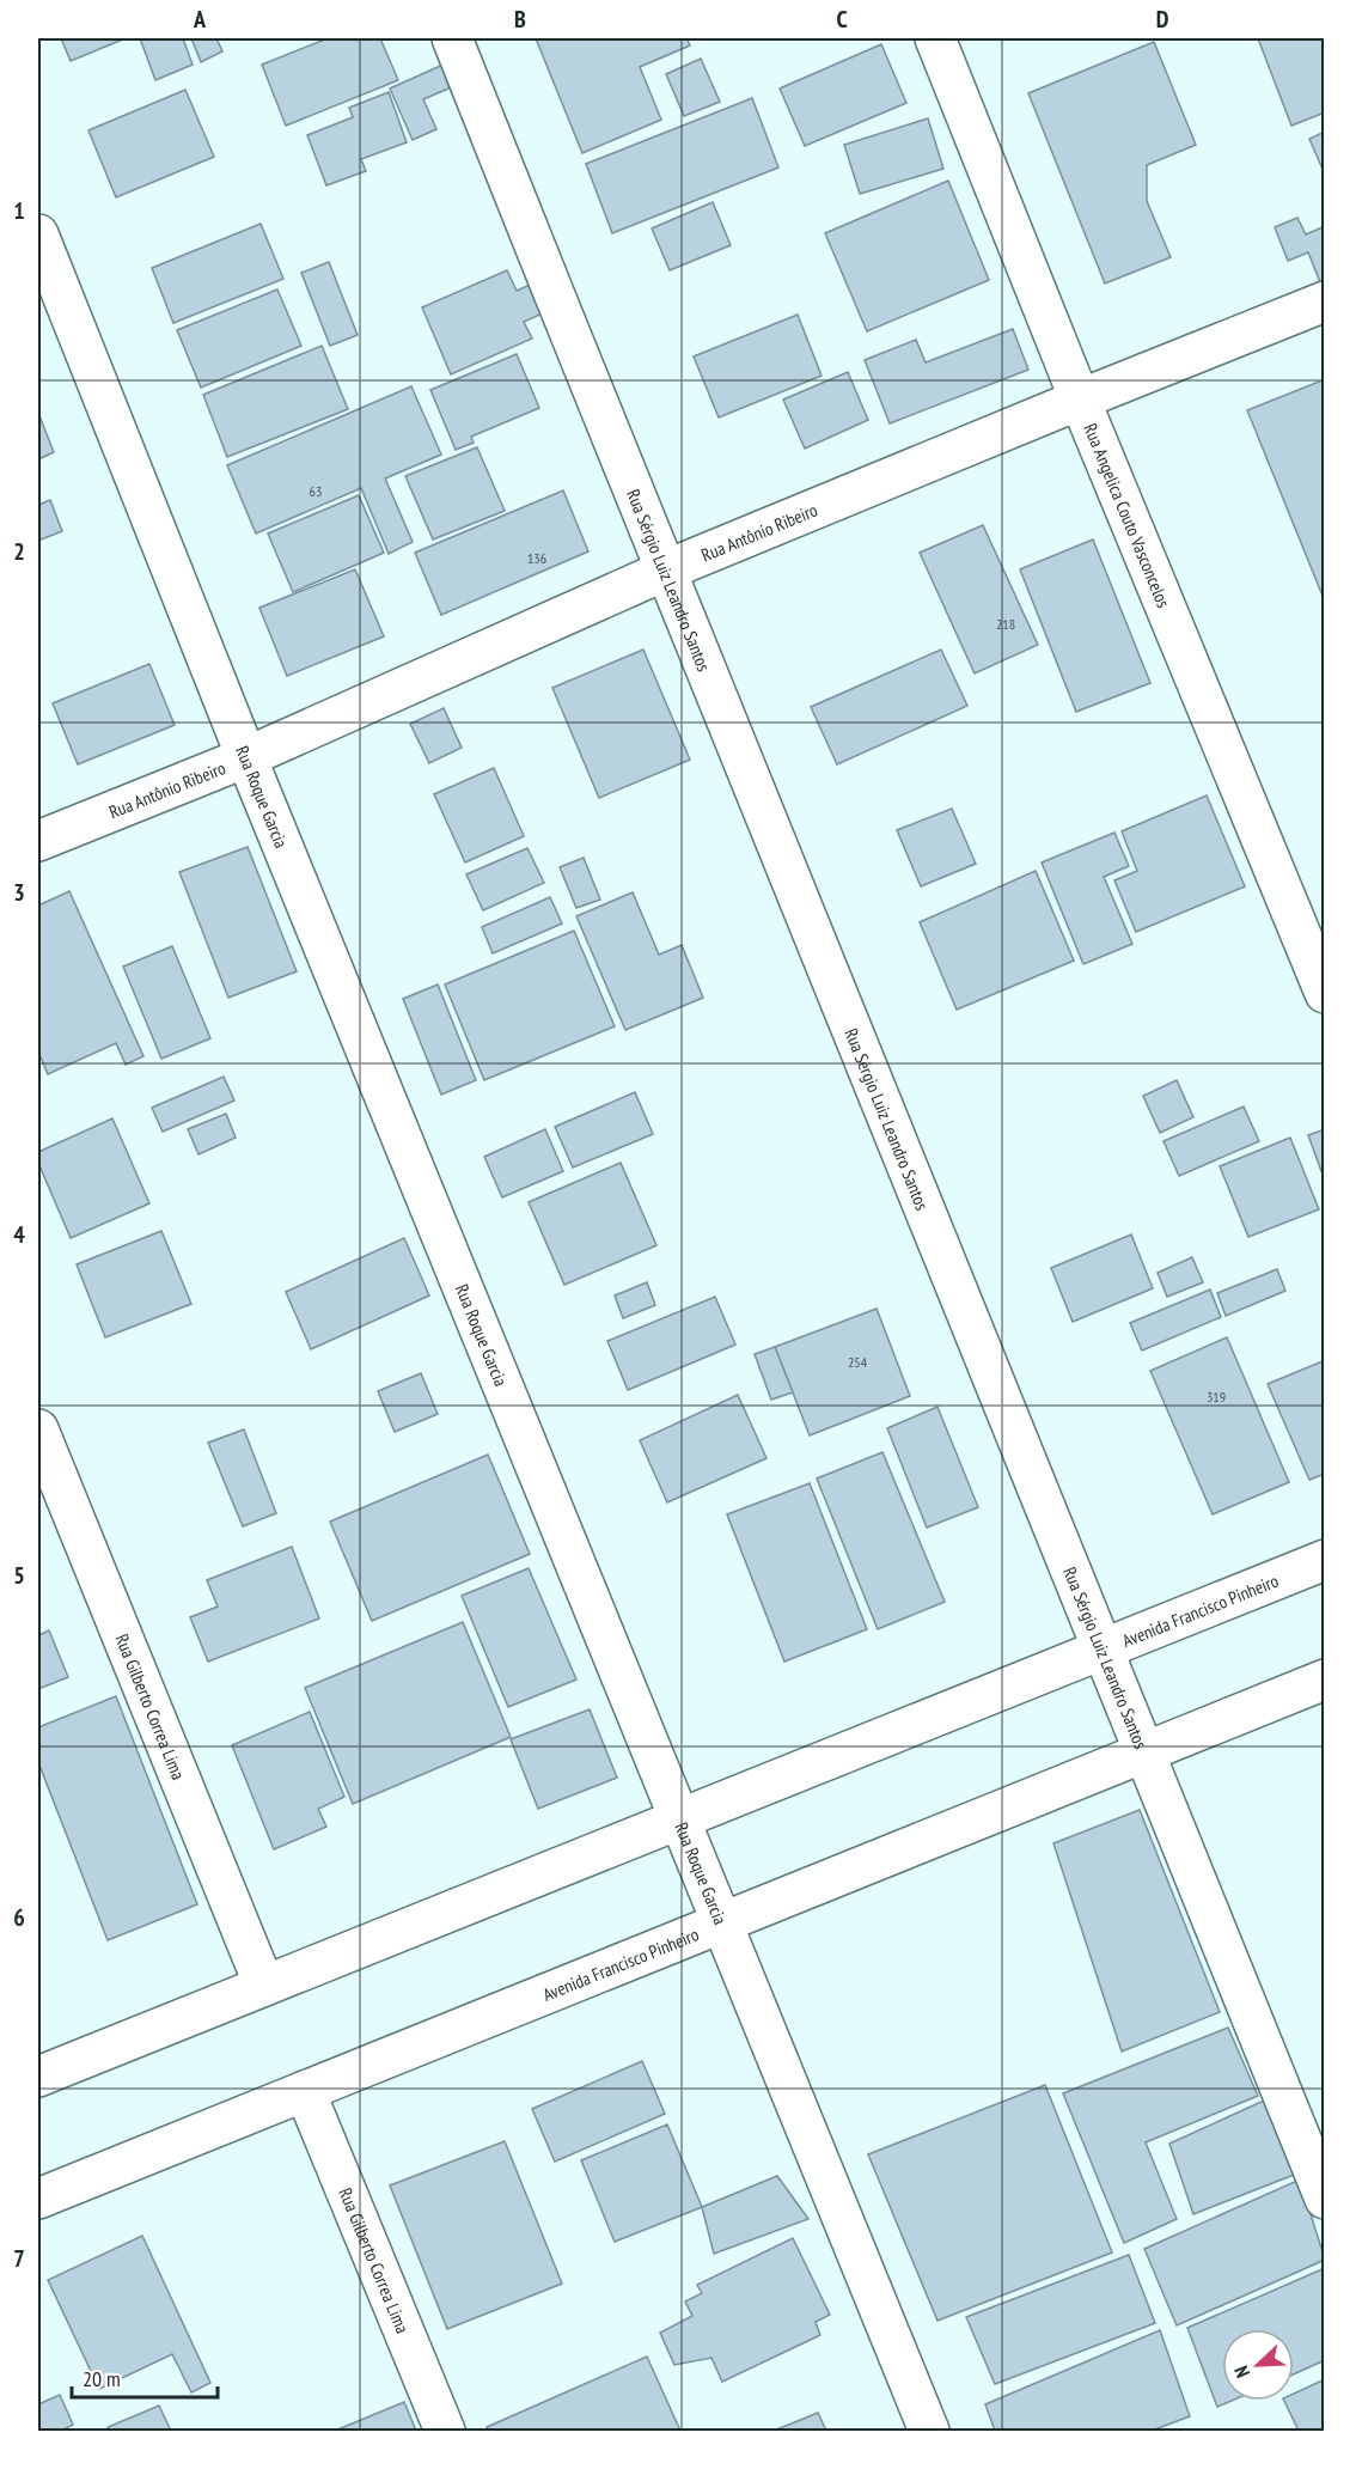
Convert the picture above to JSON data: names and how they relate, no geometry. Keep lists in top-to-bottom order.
{
  "streets": {
    "street": [
      "Rua Angelica Couto Vasconcelos",
      "Rua Antônio Ribeiro",
      "Rua Sérgio Luiz Leandro Santos",
      "Rua Roque Garcia",
      "Avenida Francisco Pinheiro",
      "Rua Gilberto Correa Lima"
    ]
  },
  "crossings": [
    ["Rua Angelica Couto Vasconcelos", "Rua Antônio Ribeiro"],
    ["Rua Antônio Ribeiro", "Rua Sérgio Luiz Leandro Santos"],
    ["Rua Antônio Ribeiro", "Rua Roque Garcia"],
    ["Rua Sérgio Luiz Leandro Santos", "Avenida Francisco Pinheiro"],
    ["Rua Roque Garcia", "Avenida Francisco Pinheiro"],
    ["Avenida Francisco Pinheiro", "Rua Gilberto Correa Lima"]
  ],
  "house_numbers": [
    "63",
    "136",
    "218",
    "254",
    "319"
  ],
  "scale_bar": "20 m",
  "north": "bottom left",
  "grid": {
    "columns": [
      "A",
      "B",
      "C",
      "D"
    ],
    "rows": [
      "1",
      "2",
      "3",
      "4",
      "5",
      "6",
      "7"
    ]
  }
}
